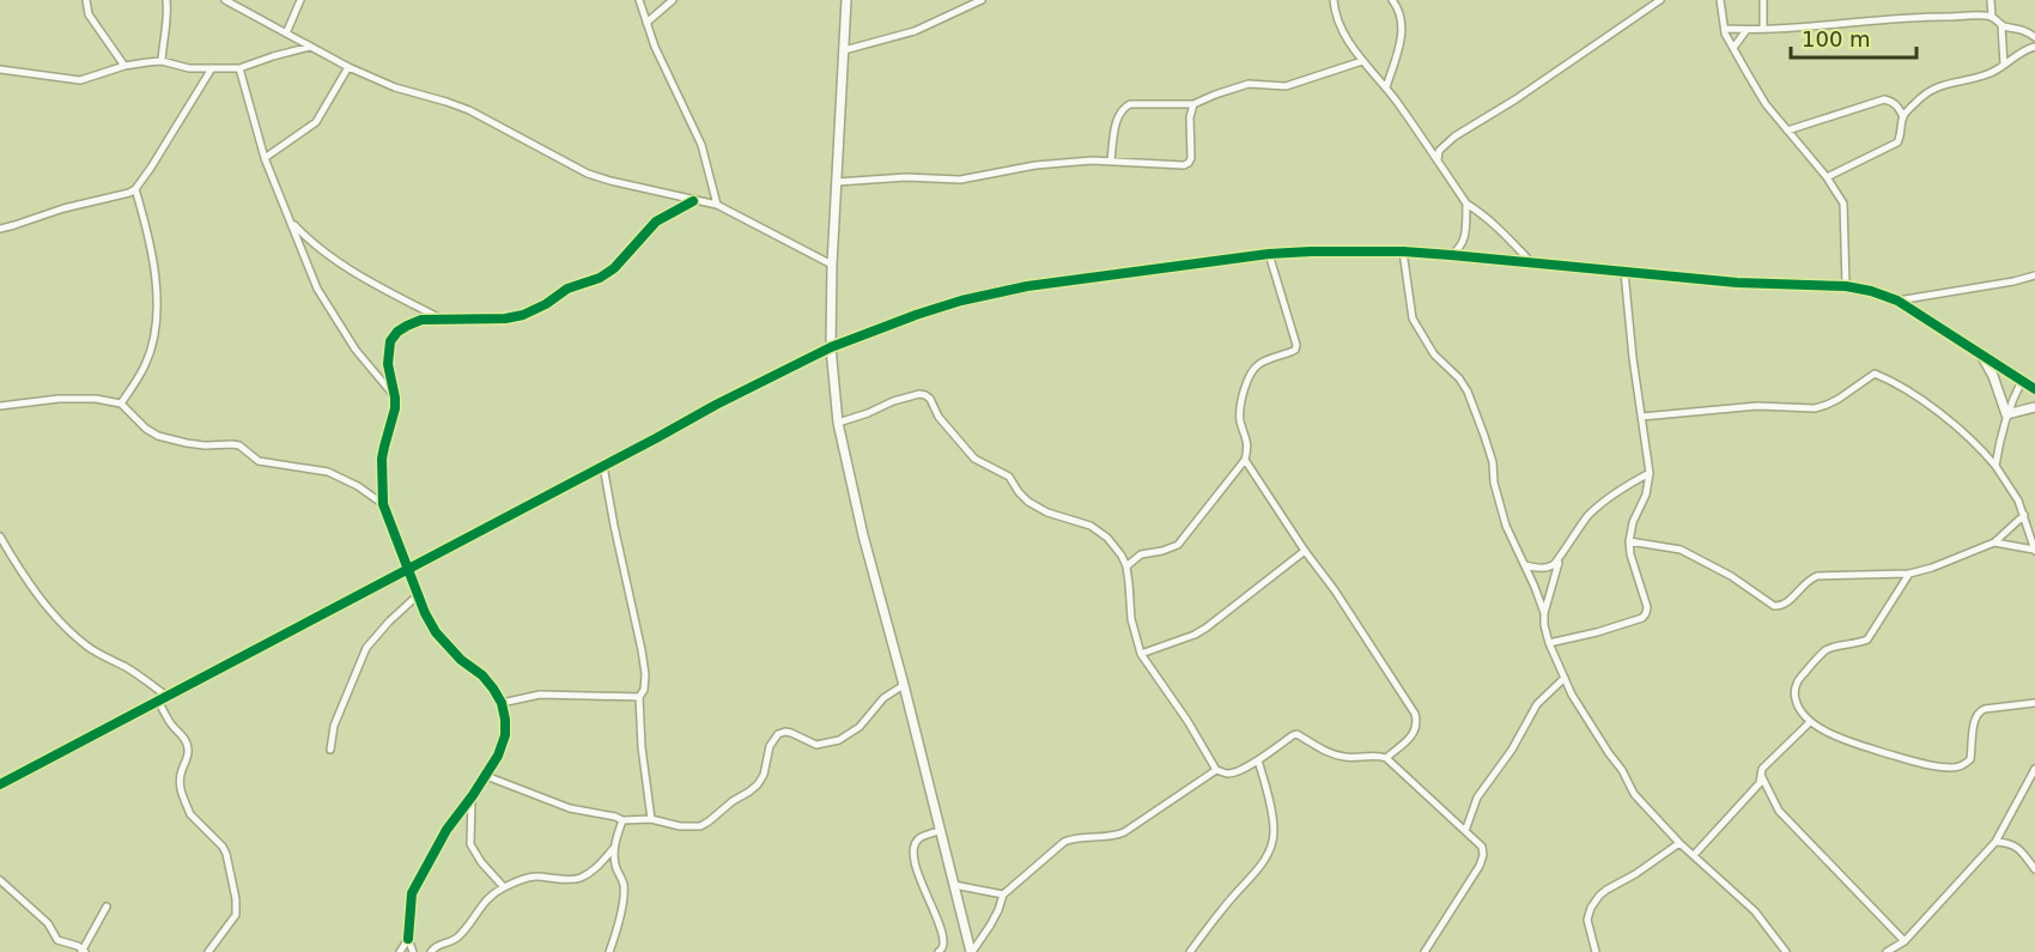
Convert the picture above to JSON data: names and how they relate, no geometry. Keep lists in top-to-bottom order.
{
  "scale_bar": "100 m"
}
